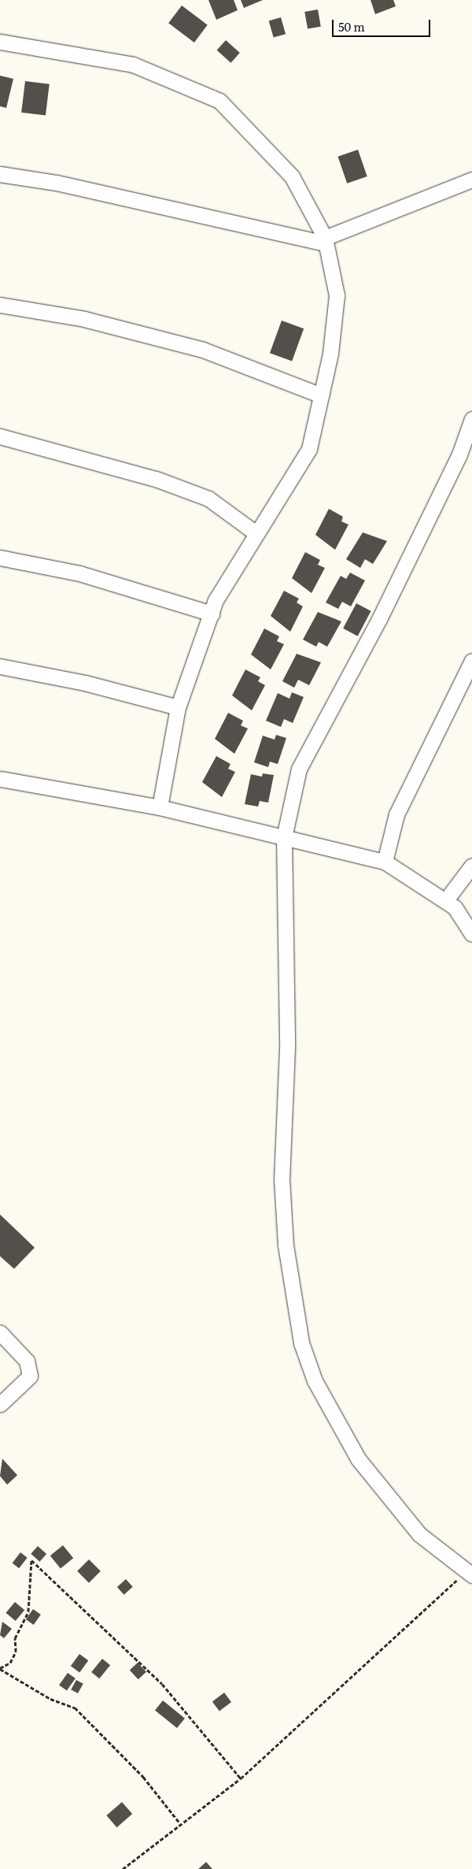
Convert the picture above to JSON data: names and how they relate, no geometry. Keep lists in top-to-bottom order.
{
  "scale_bar": "50 m"
}
